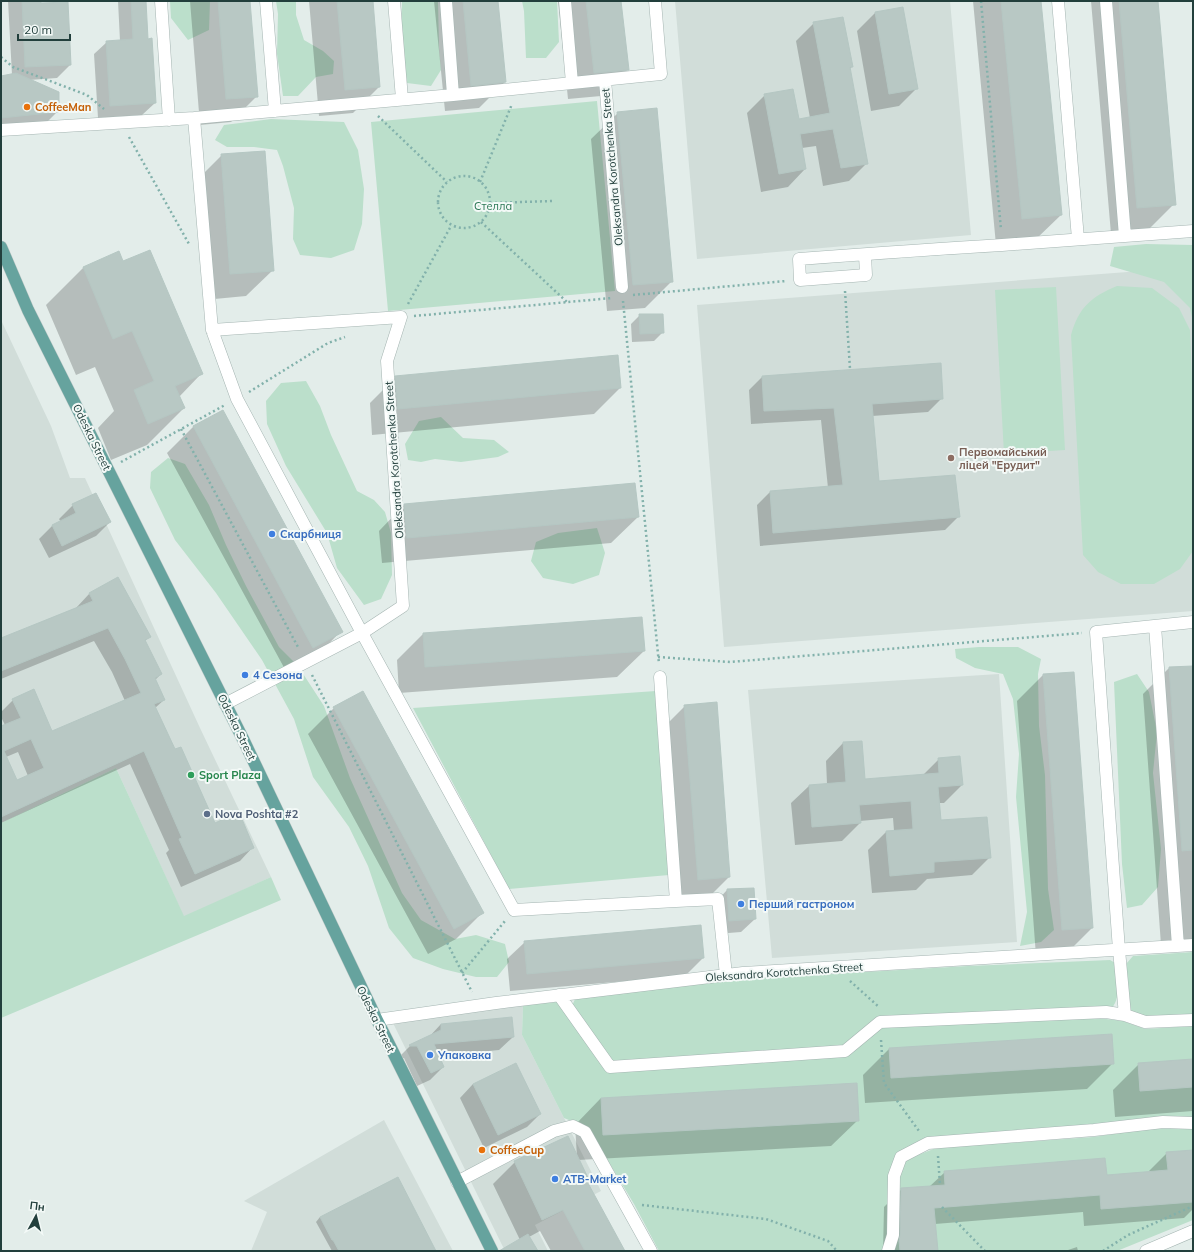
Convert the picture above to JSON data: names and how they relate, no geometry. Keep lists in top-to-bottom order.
{
  "streets": {
    "main road": ["Odeska Street"],
    "street": ["Oleksandra Korotchenka Street"]
  },
  "crossings": [
    ["Oleksandra Korotchenka Street", "Odeska Street"]
  ],
  "parks": ["Стелла"],
  "places": [
    "CoffeeMan",
    "Первомайський ліцей \"Ерудит\"",
    "Скарбниця",
    "4 Сезона",
    "Sport Plaza",
    "Nova Poshta #2",
    "Перший гастроном",
    "Упаковка",
    "CoffeeCup",
    "ATB-Market"
  ],
  "scale_bar": "20 m",
  "north": "top"
}
